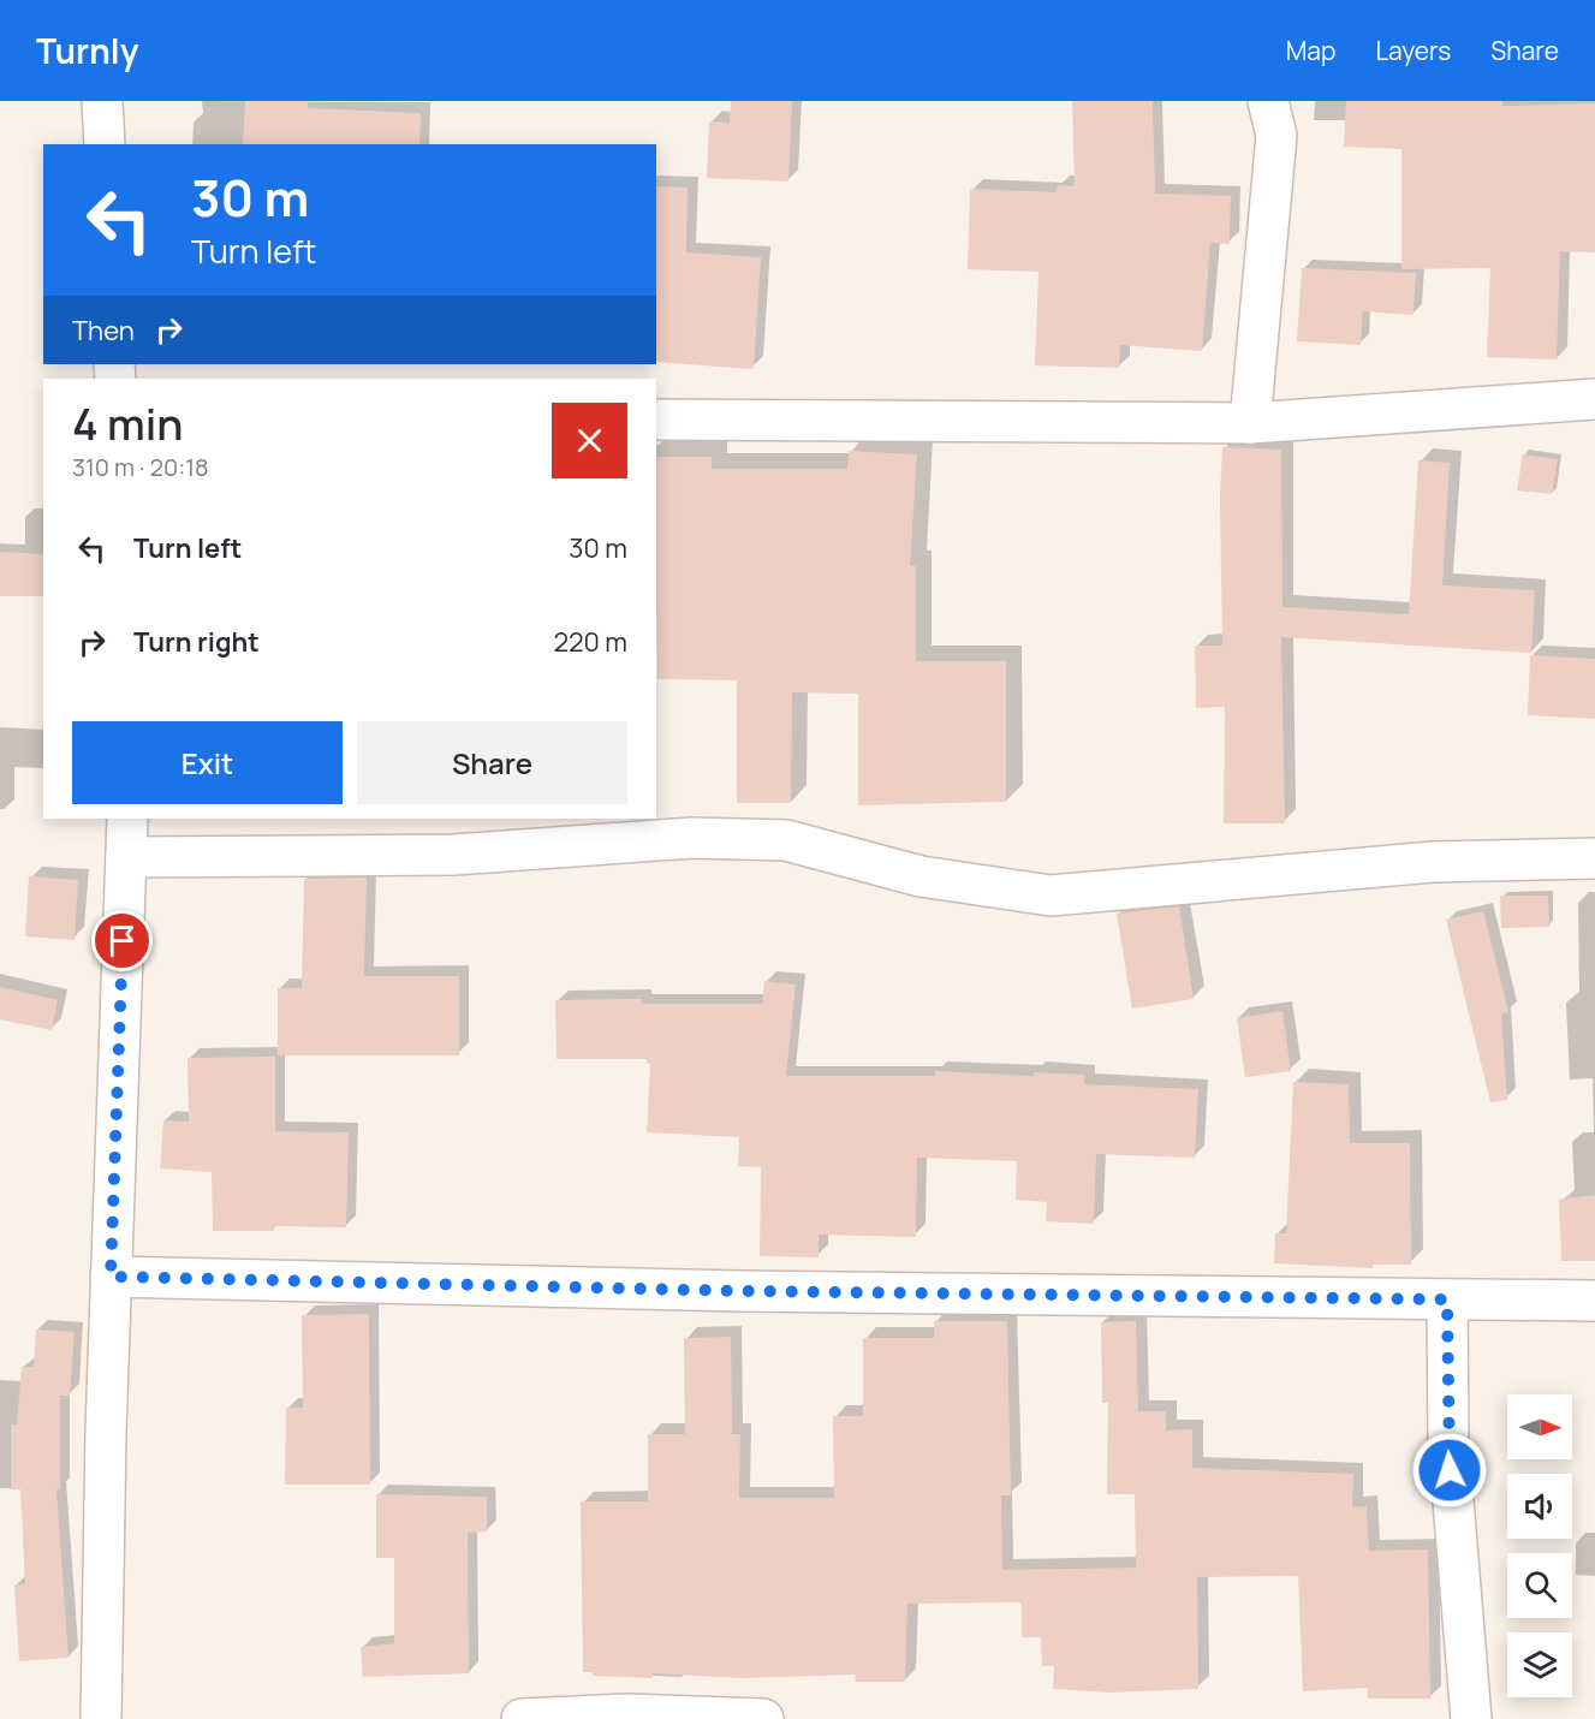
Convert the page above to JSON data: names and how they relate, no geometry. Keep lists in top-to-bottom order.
{
  "north": "right",
  "page": {
    "header": "Turnly",
    "nav": ["Map", "Layers", "Share"],
    "turn": ["30 m", "Turn left"],
    "then": "Then",
    "heading": ["4 min", "310 m · 20:18"],
    "list": [
      {
        "name": "Turn left",
        "value": "30 m"
      },
      {
        "name": "Turn right",
        "value": "220 m"
      }
    ],
    "buttons": ["Exit", "Share"]
  }
}
